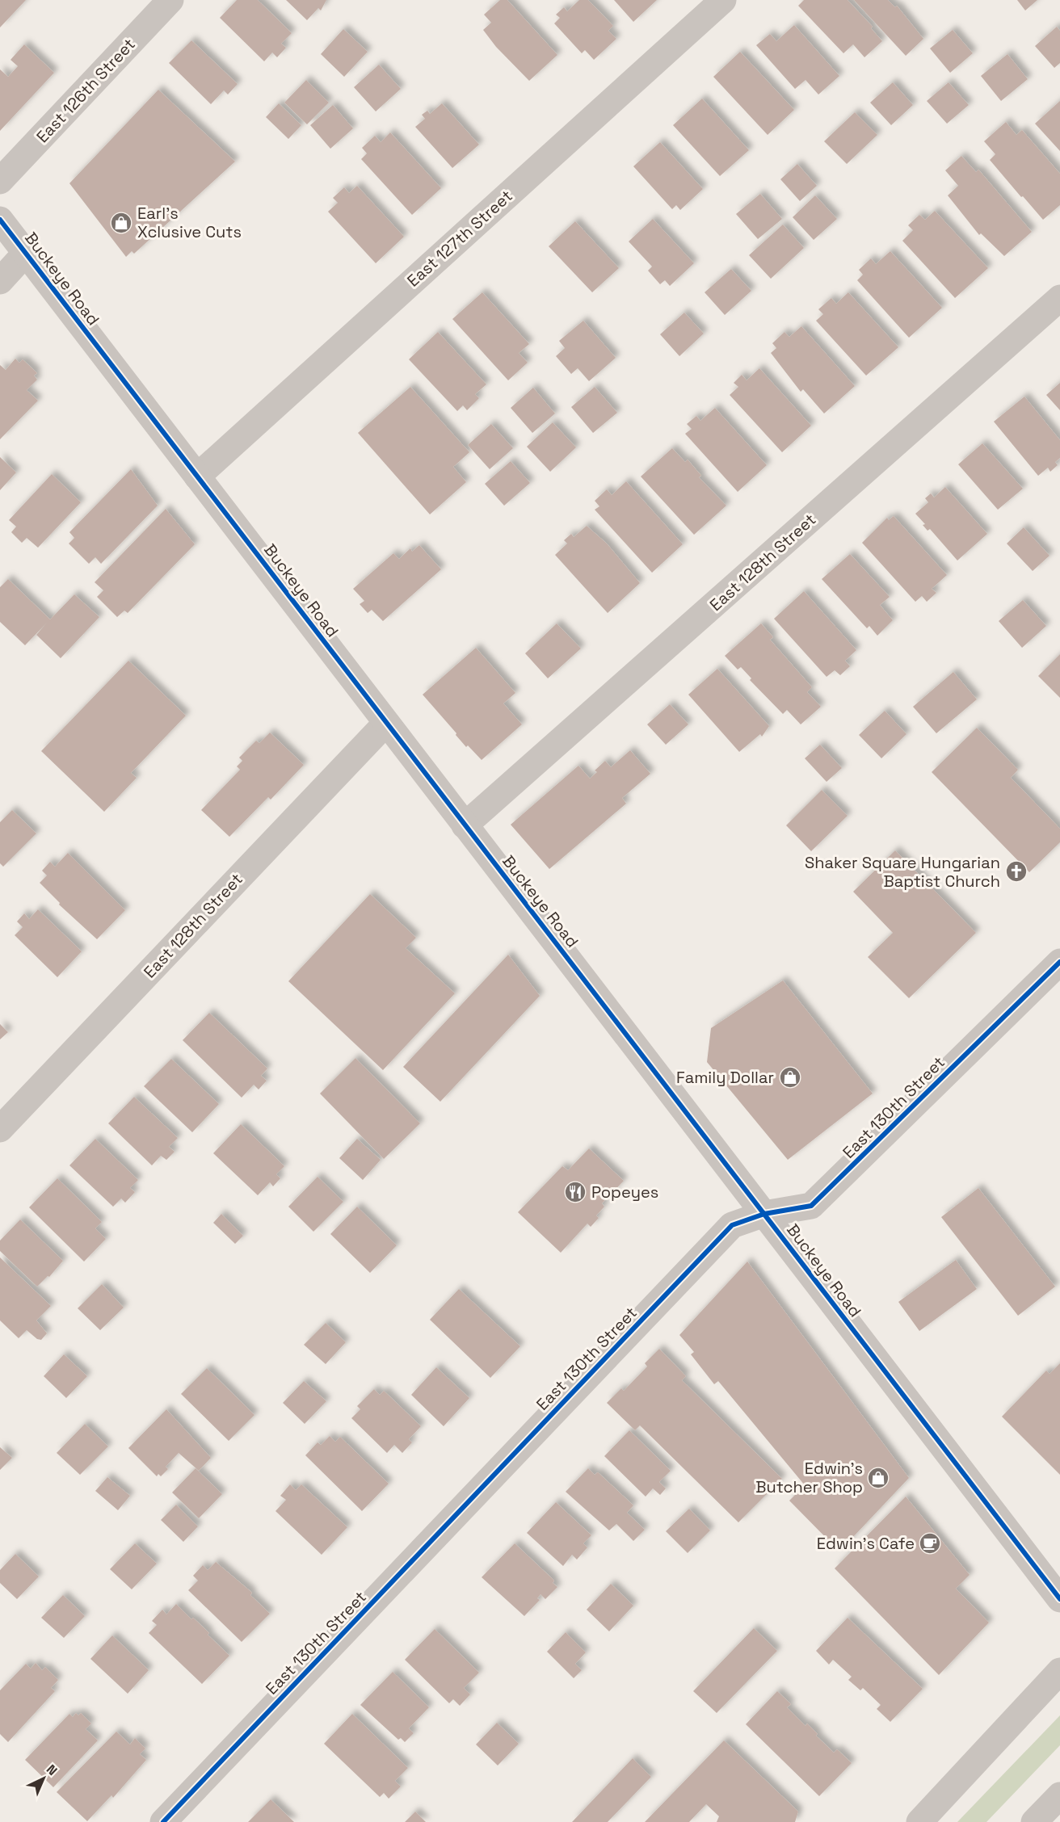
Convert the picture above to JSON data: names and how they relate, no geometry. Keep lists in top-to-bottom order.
{
  "streets": {
    "street": [
      "East 126th Street",
      "East 127th Street",
      "Buckeye Road",
      "East 128th Street",
      "East 130th Street"
    ]
  },
  "crossings": [
    ["East 127th Street", "Buckeye Road"],
    ["Buckeye Road", "East 128th Street"],
    ["Buckeye Road", "East 130th Street"]
  ],
  "places": {
    "shop": ["Earl's Xclusive Cuts", "Family Dollar", "Edwin's Butcher Shop"],
    "church": ["Shaker Square Hungarian Baptist Church"],
    "restaurant": ["Popeyes"],
    "cafe": ["Edwin's Cafe"]
  },
  "north": "top right"
}
